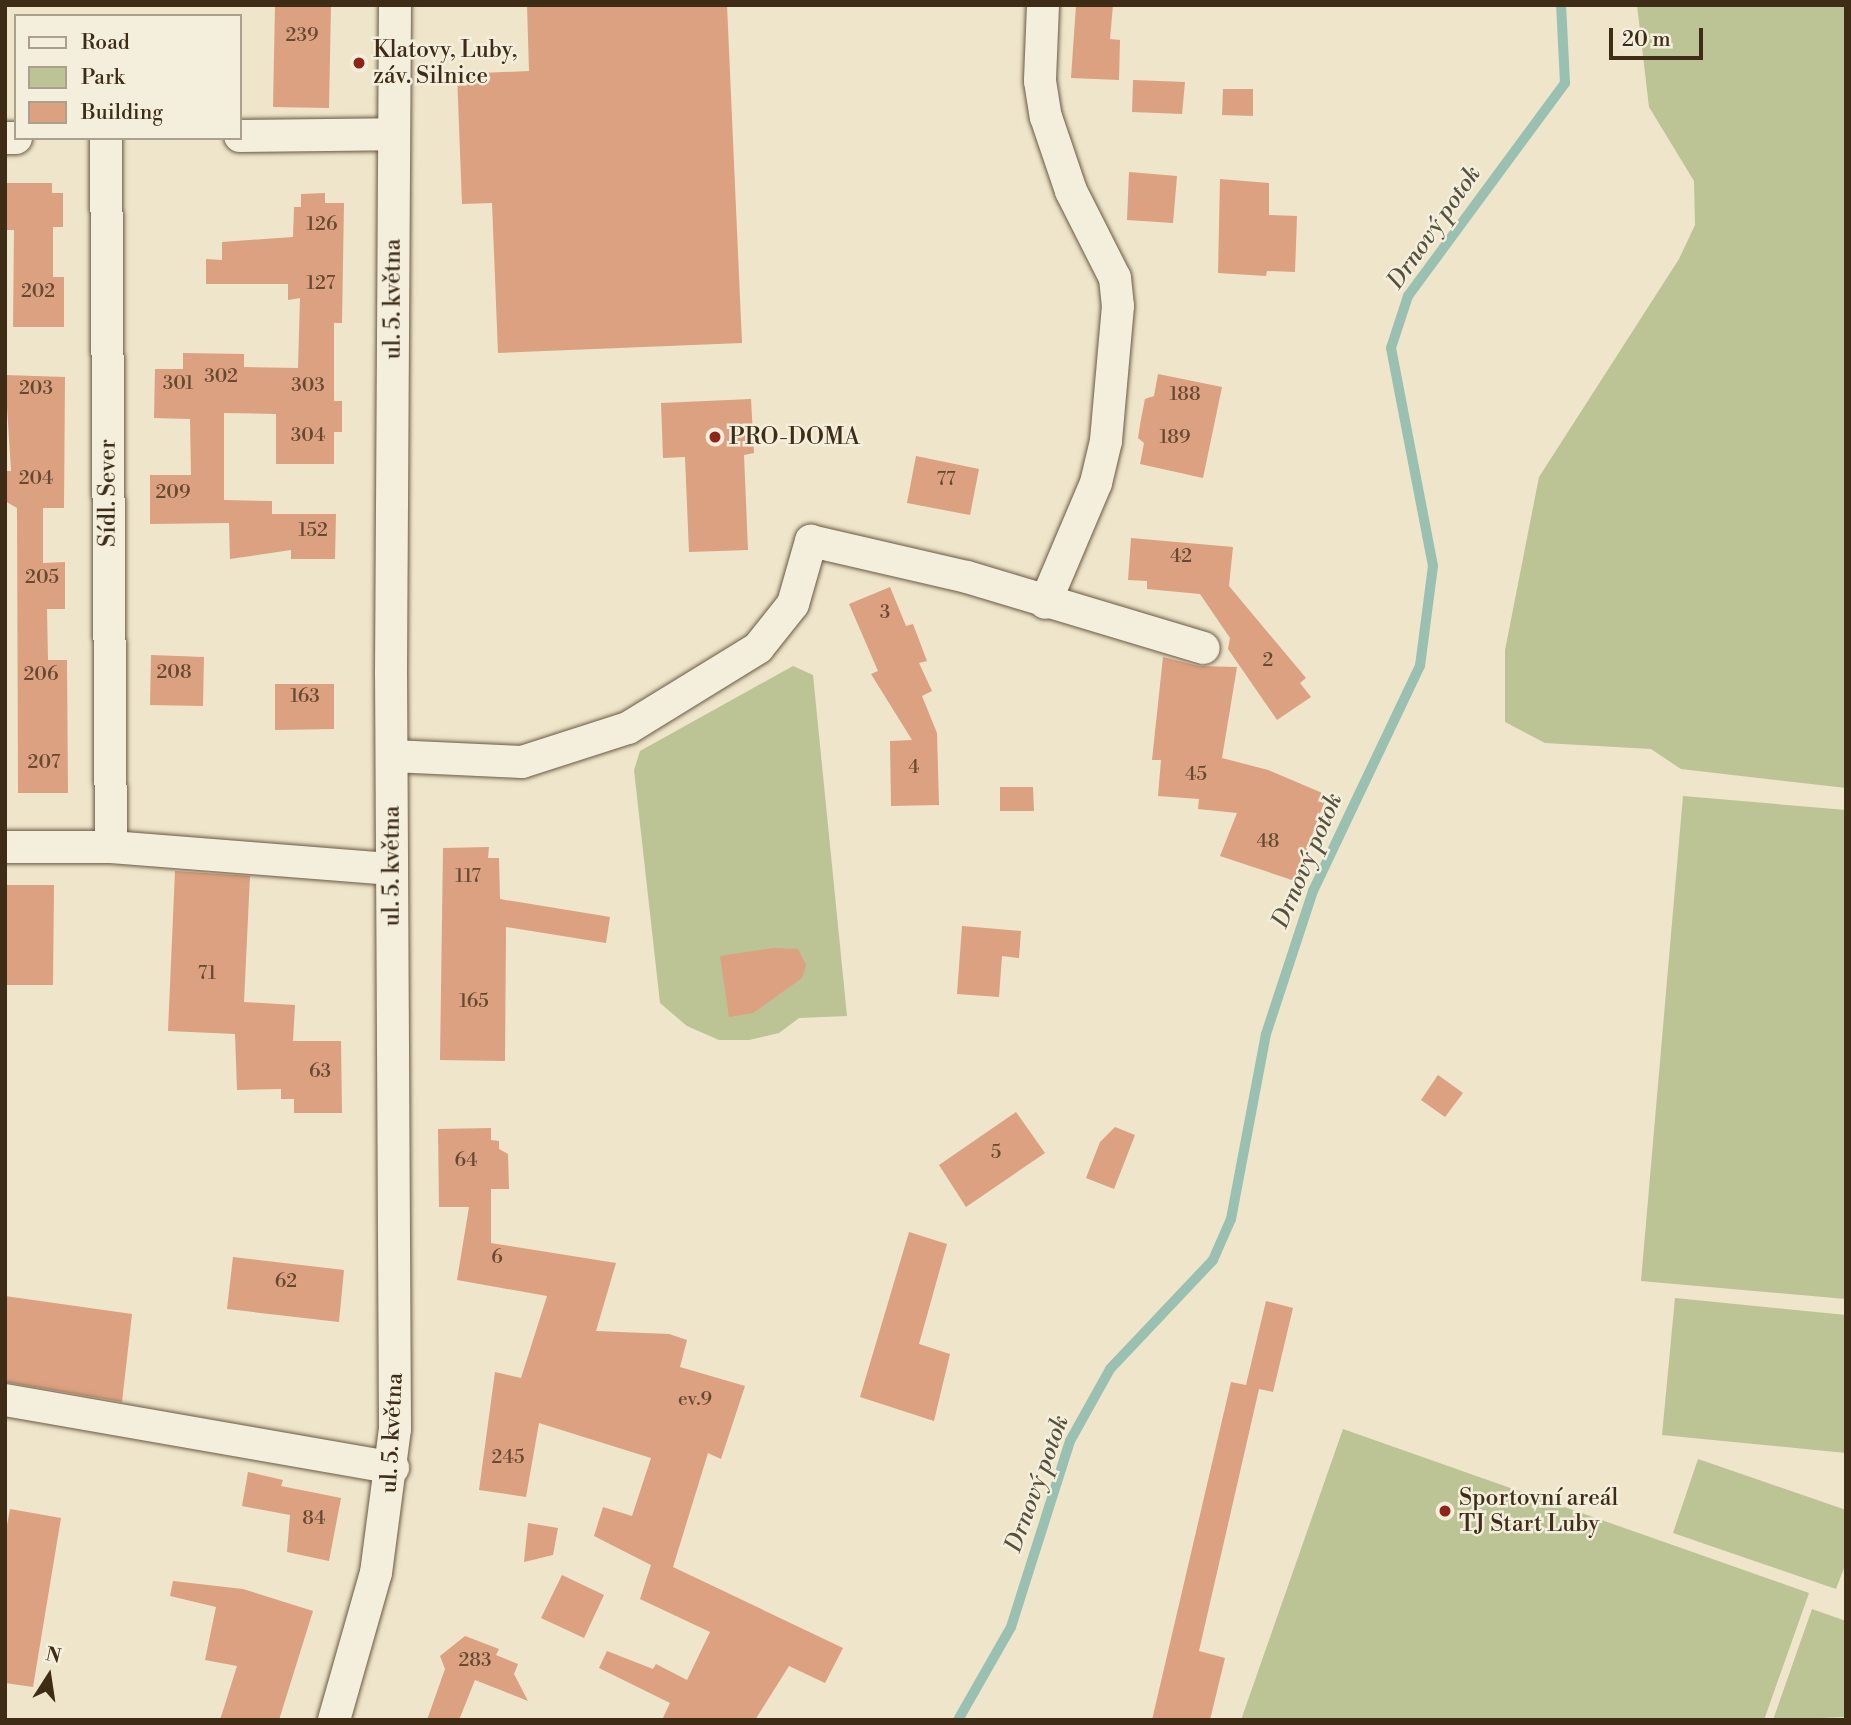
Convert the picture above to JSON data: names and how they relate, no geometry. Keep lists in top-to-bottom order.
{
  "streets": {
    "street": ["ul. 5. května", "Sídl. Sever"]
  },
  "water": ["Drnový potok"],
  "places": ["Klatovy, Luby, záv. Silnice", "PRO-DOMA", "Sportovní areál TJ Start Luby"],
  "house_numbers": [
    "239",
    "126",
    "127",
    "202",
    "302",
    "301",
    "303",
    "203",
    "188",
    "304",
    "189",
    "204",
    "77",
    "209",
    "152",
    "42",
    "205",
    "3",
    "2",
    "208",
    "206",
    "163",
    "207",
    "4",
    "45",
    "48",
    "117",
    "71",
    "165",
    "63",
    "5",
    "64",
    "6",
    "62",
    "ev.9",
    "245",
    "84",
    "283"
  ],
  "legend": ["Road", "Park", "Building"],
  "scale_bar": "20 m",
  "north": "top"
}
